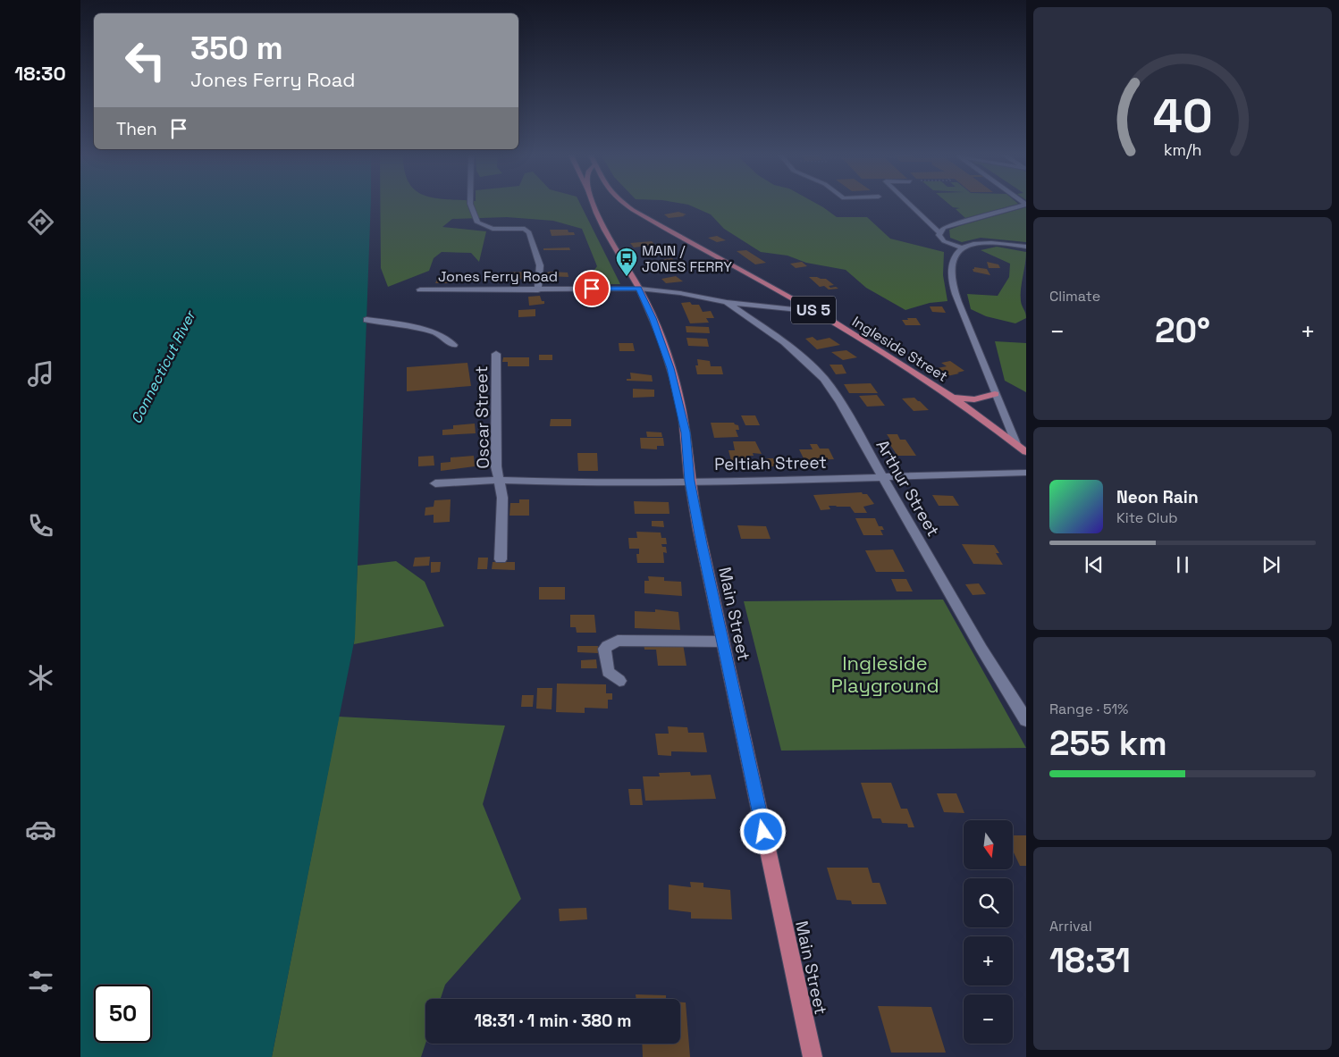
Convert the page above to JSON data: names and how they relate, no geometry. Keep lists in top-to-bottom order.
{
  "streets": {
    "main road": ["US 5", "Ingleside Street", "Main Street"],
    "street": [
      "Jones Ferry Road",
      "Oscar Street",
      "Peltiah Street",
      "Arthur Street"
    ]
  },
  "crossings": [
    ["Jones Ferry Road", "Ingleside Street"],
    ["Jones Ferry Road", "Arthur Street"],
    ["Jones Ferry Road", "Main Street"],
    ["Oscar Street", "Peltiah Street"],
    ["Peltiah Street", "Arthur Street"],
    ["Peltiah Street", "Main Street"]
  ],
  "water": ["Connecticut River"],
  "parks": ["Ingleside Playground"],
  "places": {
    "bus stop": ["MAIN / JONES FERRY"]
  },
  "north": "bottom",
  "page": {
    "tabs": "18:30",
    "turn": ["350 m", "Jones Ferry Road"],
    "then": "Then",
    "tile": [
      "Climate",
      ["Range · 51%", "255 km"],
      ["Arrival", "18:31"]
    ],
    "heat": ["−", "20°", "+"],
    "song": ["Neon Rain", "Kite Club"],
    "map_buttons": ["+", "−"],
    "limit": "50",
    "trip": "18:31 · 1 min · 380 m",
    "gauge": ["40", "km/h"]
  }
}
